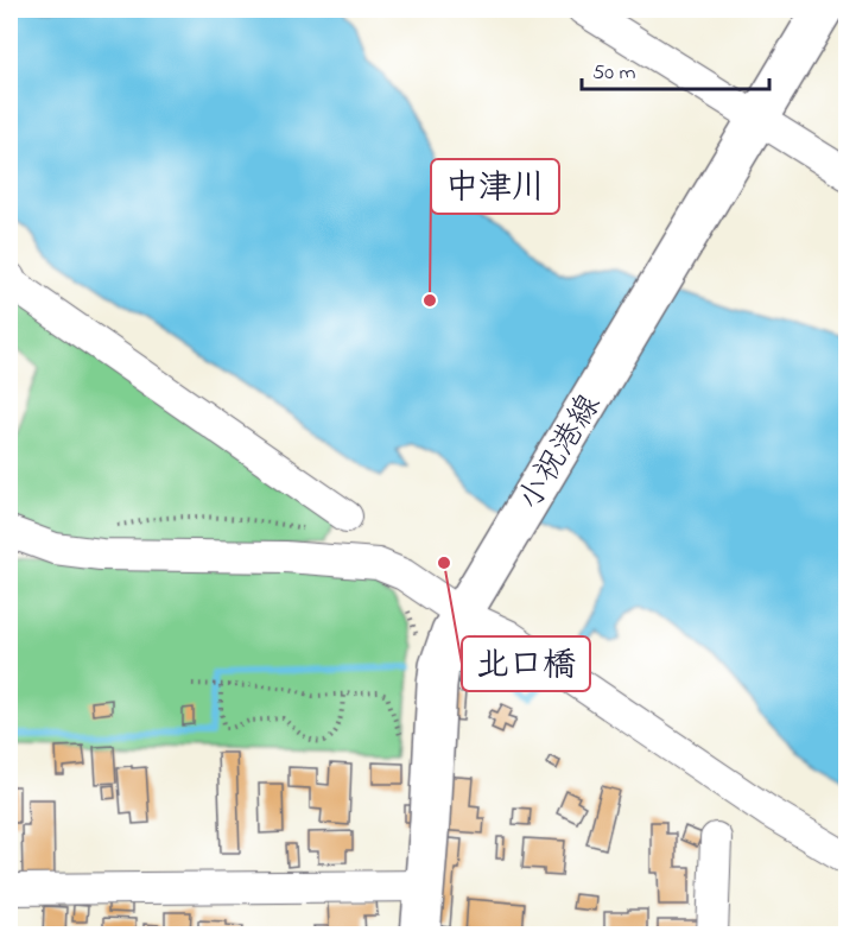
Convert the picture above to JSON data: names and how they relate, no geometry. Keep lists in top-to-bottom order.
{
  "streets": {
    "main road": ["小祝港線"]
  },
  "places": ["中津川", "北口橋"],
  "scale_bar": "50 m"
}
